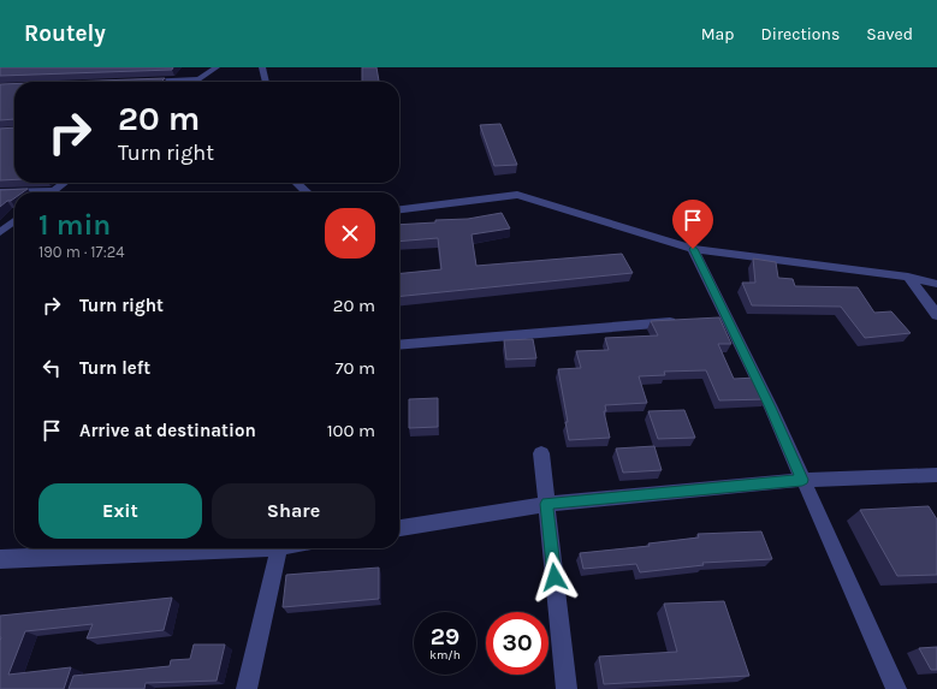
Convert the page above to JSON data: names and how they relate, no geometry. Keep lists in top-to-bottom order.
{
  "page": {
    "header": "Routely",
    "nav": ["Map", "Directions", "Saved"],
    "turn": ["20 m", "Turn right"],
    "heading": ["1 min", "190 m · 17:24"],
    "list": [
      {
        "name": "Turn right",
        "value": "20 m"
      },
      {
        "name": "Turn left",
        "value": "70 m"
      },
      {
        "name": "Arrive at destination",
        "value": "100 m"
      }
    ],
    "buttons": ["Exit", "Share"],
    "speed": "29 km/h",
    "limit": "30"
  }
}
